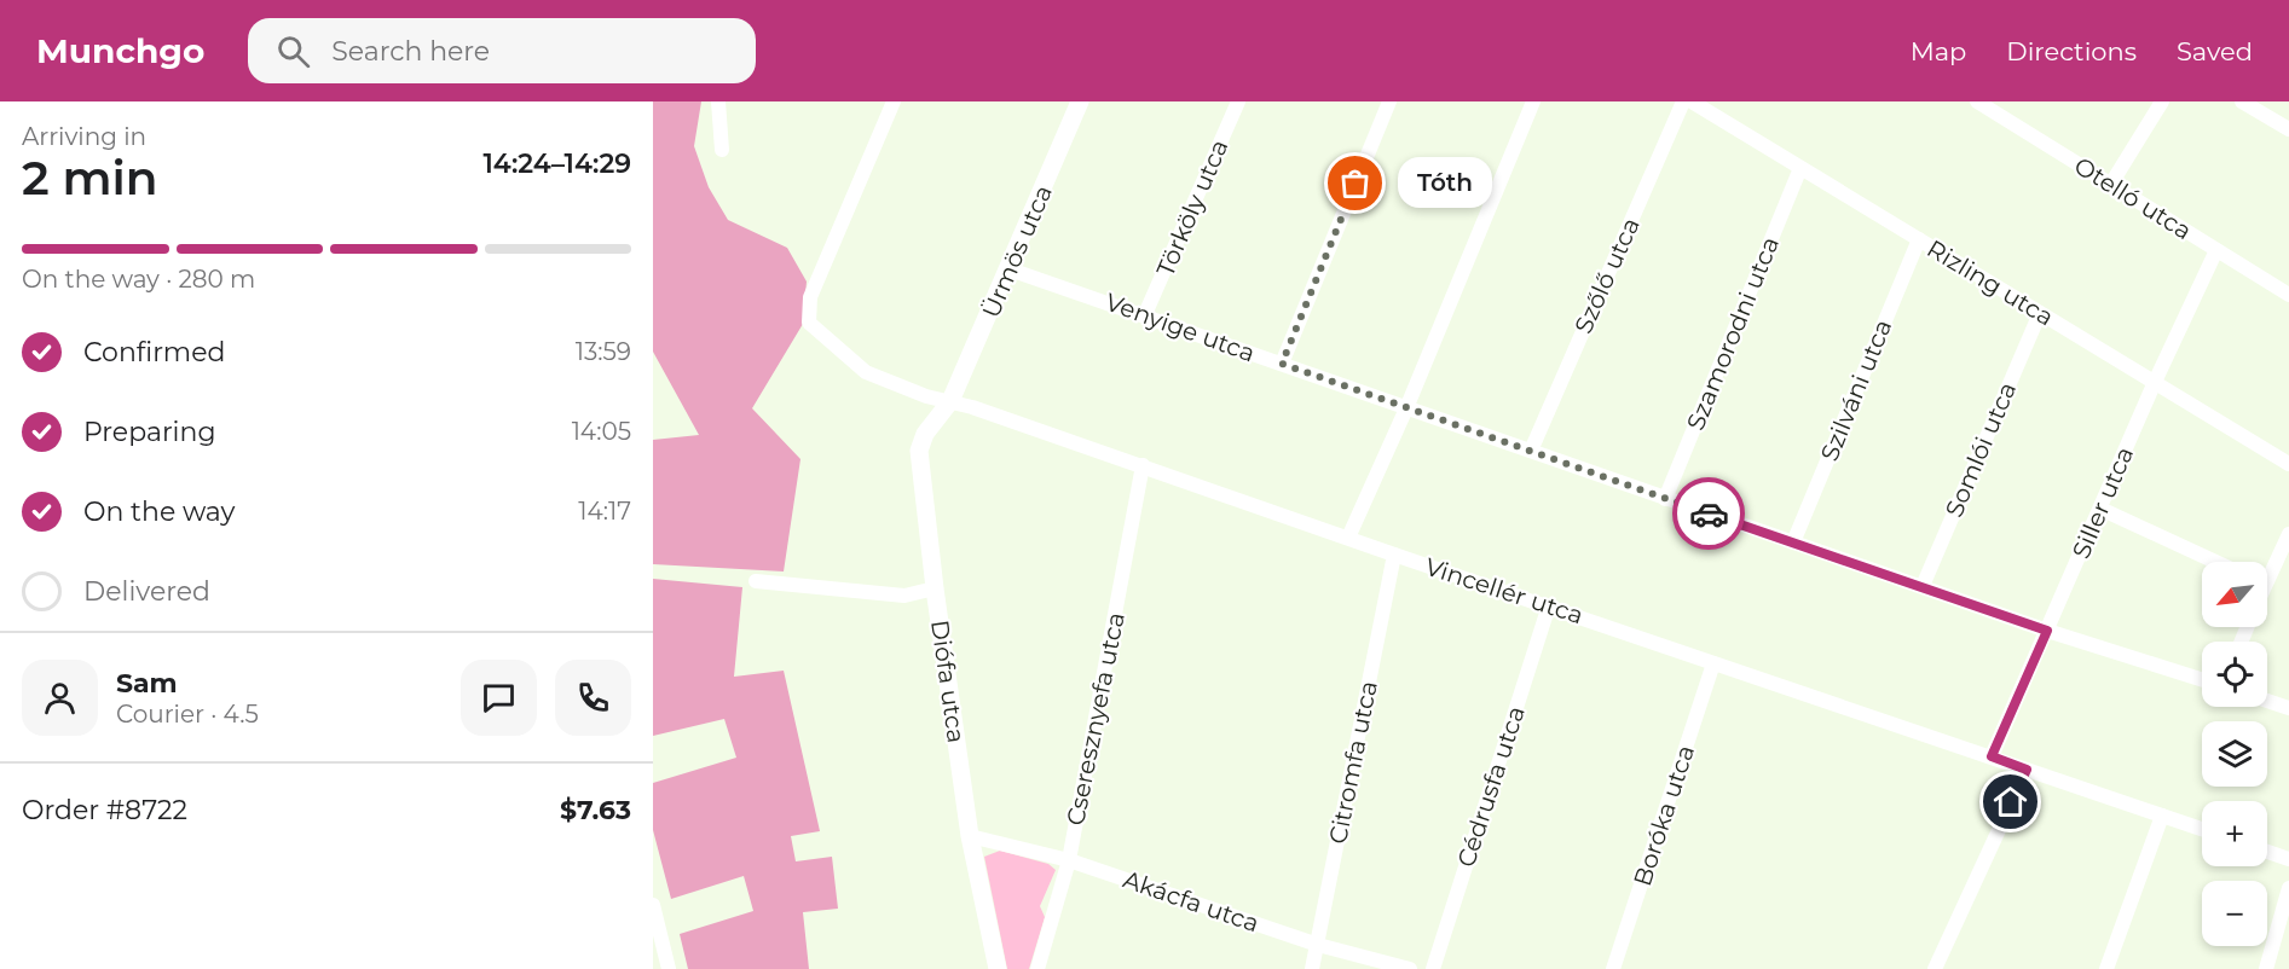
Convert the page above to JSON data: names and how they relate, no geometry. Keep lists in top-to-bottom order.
{
  "streets": {
    "street": [
      "Otelló utca",
      "Törköly utca",
      "Ürmös utca",
      "Szőlő utca",
      "Rizling utca",
      "Venyige utca",
      "Szamorodni utca",
      "Szilváni utca",
      "Somlói utca",
      "Siller utca",
      "Vincellér utca",
      "Diófa utca",
      "Cseresznyefa utca",
      "Citromfa utca",
      "Cédrusfa utca",
      "Boróka utca",
      "Akácfa utca"
    ]
  },
  "crossings": [
    ["Otelló utca", "Siller utca"],
    ["Törköly utca", "Venyige utca"],
    ["Ürmös utca", "Venyige utca"],
    ["Ürmös utca", "Vincellér utca"],
    ["Ürmös utca", "Diófa utca"],
    ["Szőlő utca", "Venyige utca"],
    ["Rizling utca", "Szamorodni utca"],
    ["Rizling utca", "Szilváni utca"],
    ["Rizling utca", "Somlói utca"],
    ["Rizling utca", "Siller utca"],
    ["Venyige utca", "Szamorodni utca"],
    ["Venyige utca", "Szilváni utca"],
    ["Venyige utca", "Somlói utca"],
    ["Venyige utca", "Siller utca"],
    ["Siller utca", "Vincellér utca"],
    ["Vincellér utca", "Diófa utca"],
    ["Vincellér utca", "Cseresznyefa utca"],
    ["Vincellér utca", "Citromfa utca"],
    ["Vincellér utca", "Cédrusfa utca"],
    ["Vincellér utca", "Boróka utca"],
    ["Diófa utca", "Akácfa utca"],
    ["Cseresznyefa utca", "Akácfa utca"],
    ["Citromfa utca", "Akácfa utca"]
  ],
  "places": ["Tóth"],
  "north": "bottom left",
  "page": {
    "header": "Munchgo",
    "search": "Search here",
    "nav": ["Map", "Directions", "Saved"],
    "heading": ["2 min", "Arriving in", "14:24–14:29"],
    "panel": [
      "Sam",
      "Courier · 4.5",
      "Order #8722",
      "$7.63"
    ],
    "bubble": "Tóth",
    "bar": "On the way · 280 m",
    "list": [
      ["Confirmed", "13:59"],
      ["Preparing", "14:05"],
      ["On the way", "14:17"],
      "Delivered"
    ],
    "map_buttons": ["+", "−"]
  }
}
